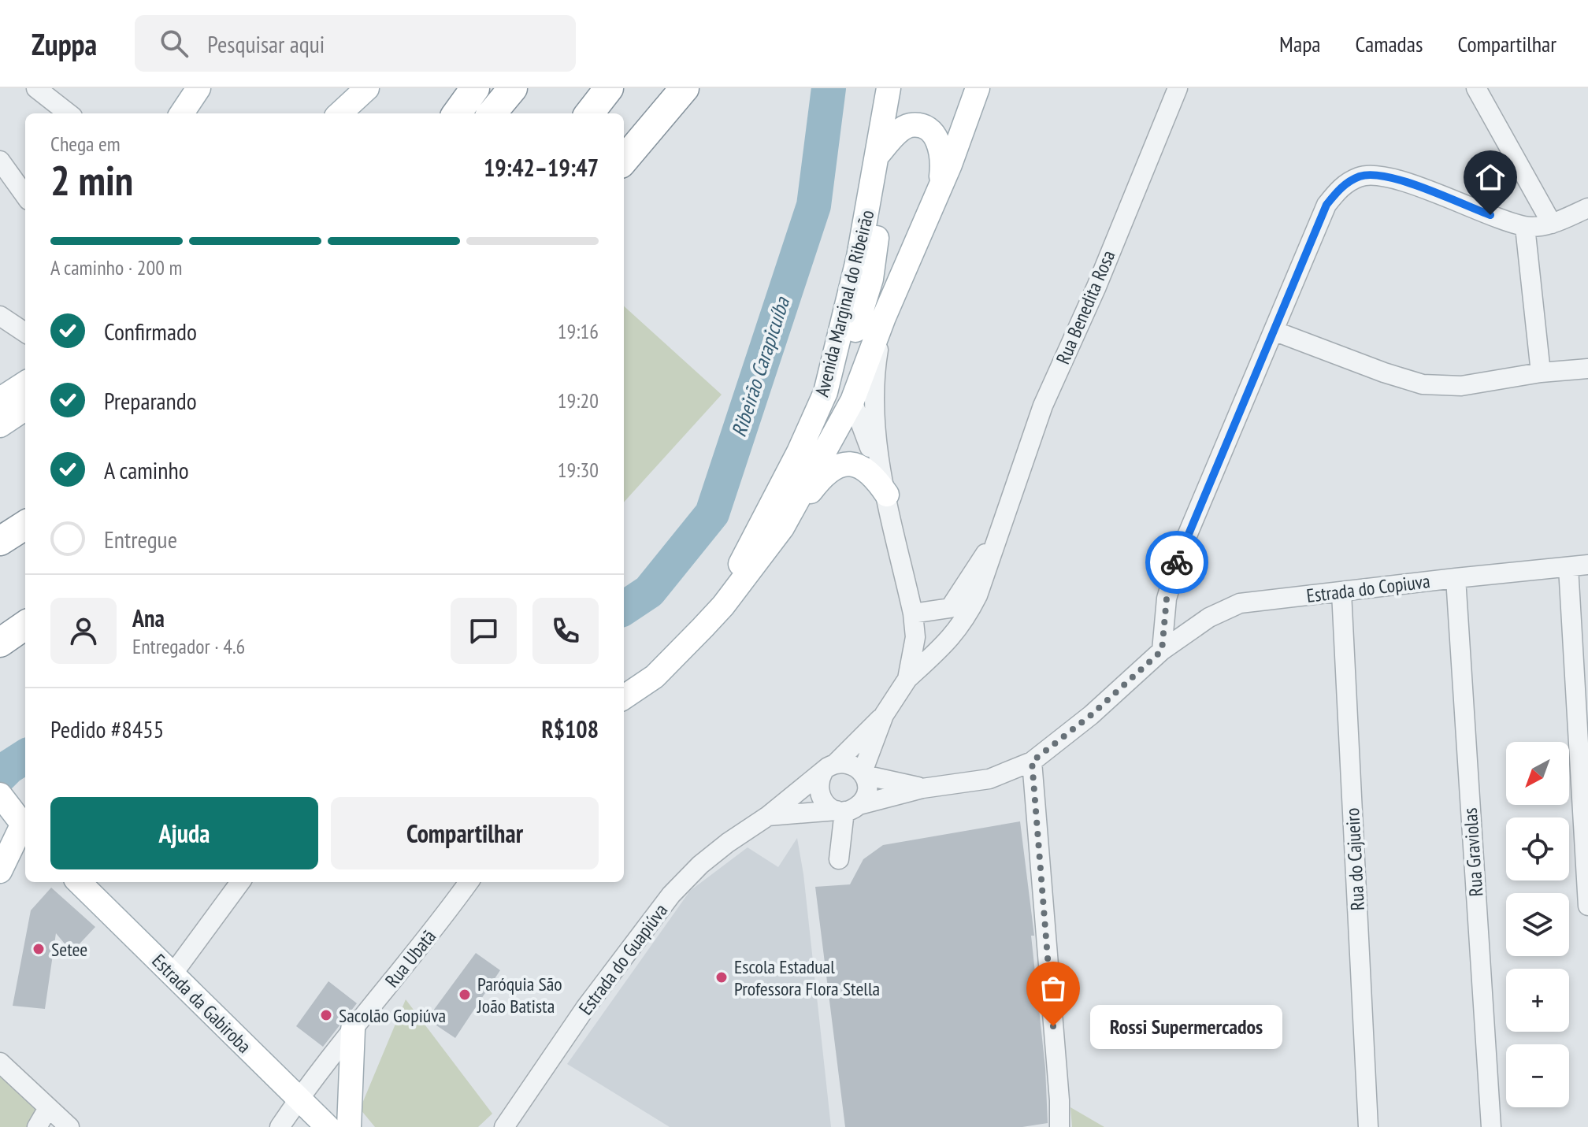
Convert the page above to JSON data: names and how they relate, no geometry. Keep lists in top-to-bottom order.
{
  "streets": {
    "main road": ["Avenida Marginal do Ribeirão", "Estrada da Gabiroba"],
    "street": [
      "Rua Benedita Rosa",
      "Estrada do Copiuva",
      "Rua Graviolas",
      "Rua do Cajueiro",
      "Rua Ubatã",
      "Estrada do Guapiúva"
    ]
  },
  "crossings": [
    ["Rua Benedita Rosa", "Estrada do Guapiúva"],
    ["Estrada do Copiuva", "Rua Graviolas"],
    ["Estrada do Copiuva", "Rua do Cajueiro"],
    ["Estrada do Copiuva", "Estrada do Guapiúva"],
    ["Rua Ubatã", "Estrada da Gabiroba"]
  ],
  "water": ["Ribeirão Carapicuíba"],
  "places": [
    "Setee",
    "Escola Estadual Professora Flora Stella",
    "Paróquia São João Batista",
    "Sacolão Gopiúva",
    "Rossi Supermercados"
  ],
  "north": "bottom left",
  "page": {
    "header": "Zuppa",
    "search": "Pesquisar aqui",
    "nav": ["Mapa", "Camadas", "Compartilhar"],
    "heading": ["2 min", "Chega em", "19:42–19:47"],
    "panel": [
      "Ana",
      "Entregador · 4.6",
      "Pedido #8455",
      "R$108"
    ],
    "bar": "A caminho · 200 m",
    "list": [
      ["Confirmado", "19:16"],
      ["Preparando", "19:20"],
      ["A caminho", "19:30"],
      "Entregue"
    ],
    "map_buttons": ["+", "−"],
    "buttons": ["Ajuda", "Compartilhar"],
    "bubble": "Rossi Supermercados"
  }
}
